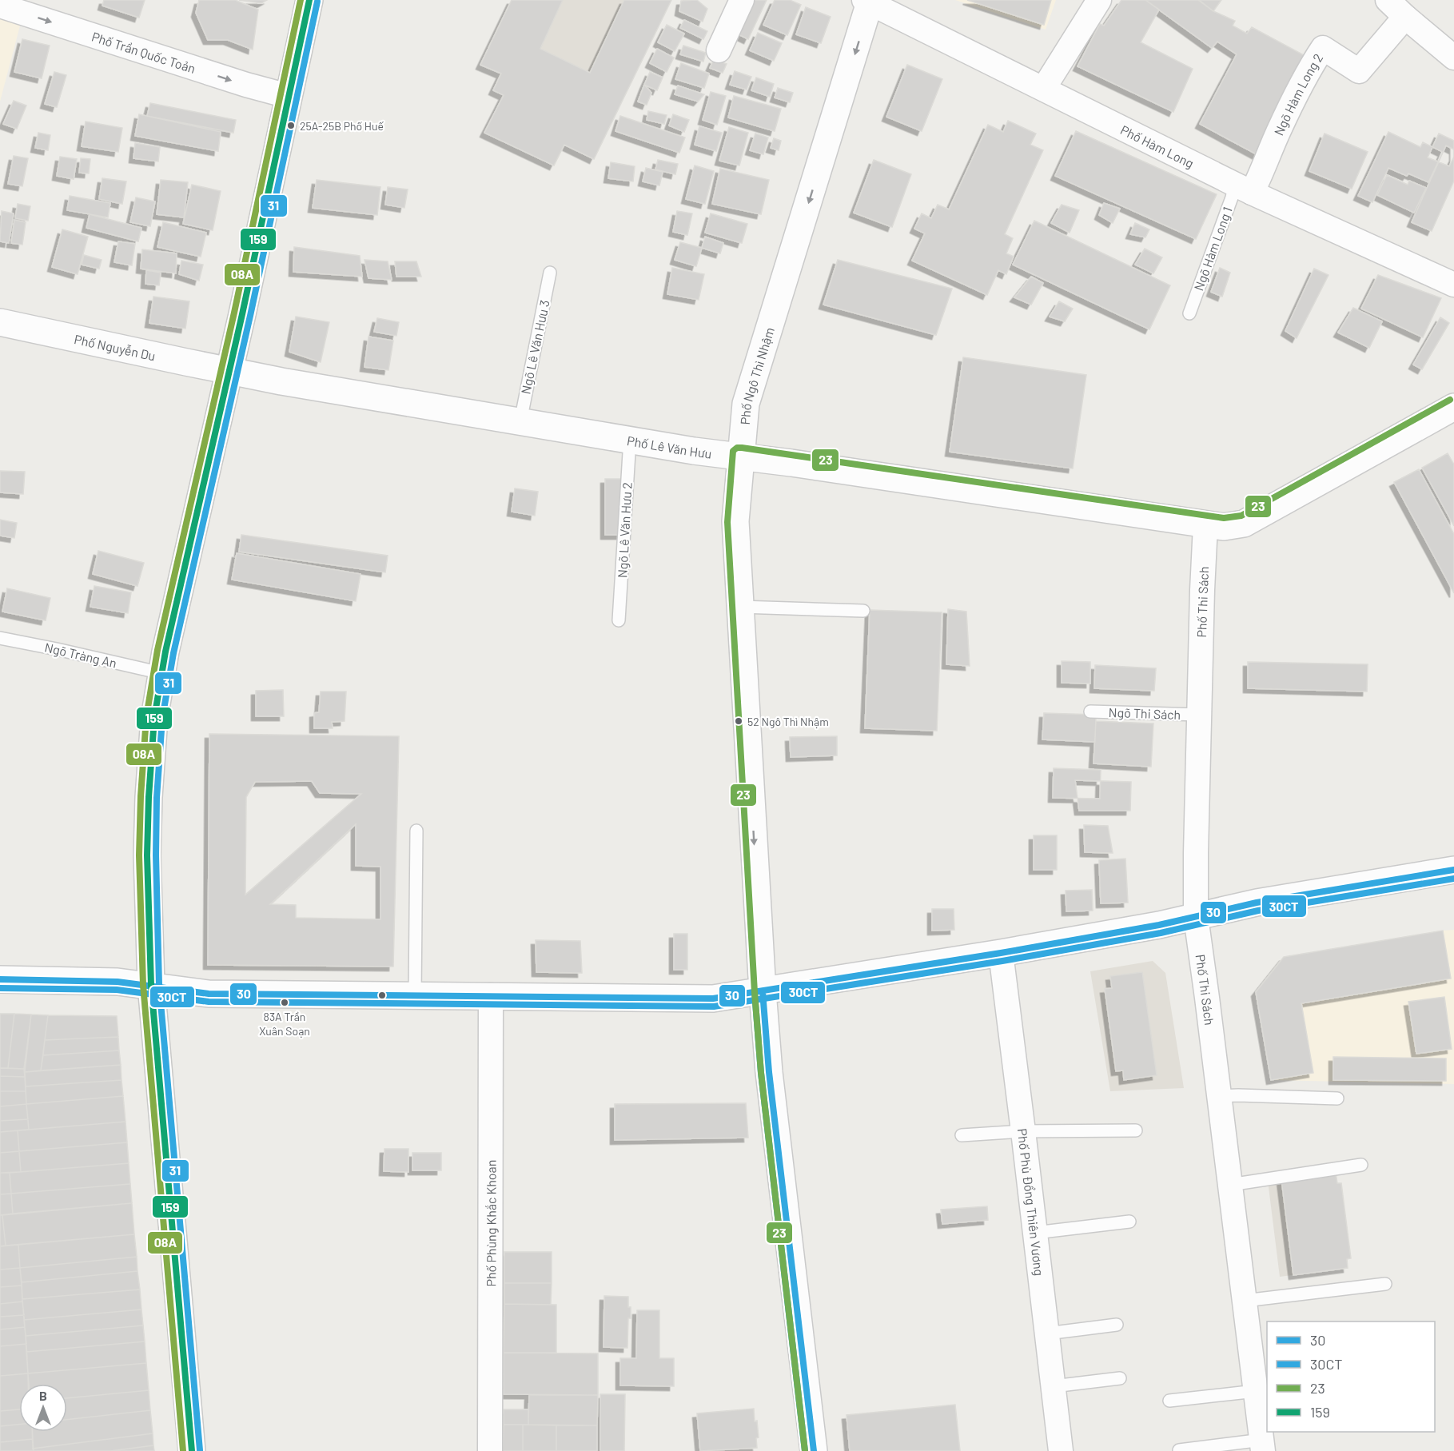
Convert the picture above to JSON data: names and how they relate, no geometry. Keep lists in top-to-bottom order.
{
  "streets": {
    "street": [
      "Phố Trần Quốc Toản",
      "Ngõ Hàm Long 2",
      "Phố Hàm Long",
      "Phố Nguyễn Du",
      "Phố Ngô Thì Nhậm",
      "Phố Lê Văn Hưu",
      "Phố Thi Sách",
      "Phố Phù Đổng Thiên Vương",
      "Phố Phùng Khắc Khoan"
    ],
    "lane": [
      "Ngõ Hàm Long 1",
      "Ngõ Lê Văn Hưu 3",
      "Ngõ Lê Văn Hưu 2",
      "Ngõ Tràng An",
      "Ngõ Thi Sách"
    ]
  },
  "crossings": [
    ["Ngõ Hàm Long 2", "Phố Hàm Long"],
    ["Ngõ Hàm Long 2", "Ngõ Hàm Long 1"],
    ["Phố Hàm Long", "Ngõ Hàm Long 1"],
    ["Phố Hàm Long", "Phố Ngô Thì Nhậm"],
    ["Phố Nguyễn Du", "Phố Lê Văn Hưu"],
    ["Ngõ Lê Văn Hưu 3", "Phố Lê Văn Hưu"],
    ["Phố Ngô Thì Nhậm", "Phố Lê Văn Hưu"],
    ["Phố Lê Văn Hưu", "Ngõ Lê Văn Hưu 2"],
    ["Phố Lê Văn Hưu", "Phố Thi Sách"],
    ["Phố Thi Sách", "Ngõ Thi Sách"]
  ],
  "one_way": ["Phố Trần Quốc Toản", "Phố Ngô Thì Nhậm"],
  "places": ["25A-25B Phố Huế", "52 Ngô Thì Nhậm", "83A Trần Xuân Soạn"],
  "lines": [
    "transit line 159",
    "transit line 08A",
    "transit line 31",
    "transit line 23",
    "transit line 30",
    "transit line 30CT"
  ],
  "legend": [
    "30",
    "30CT",
    "23",
    "159"
  ],
  "north": "top"
}
